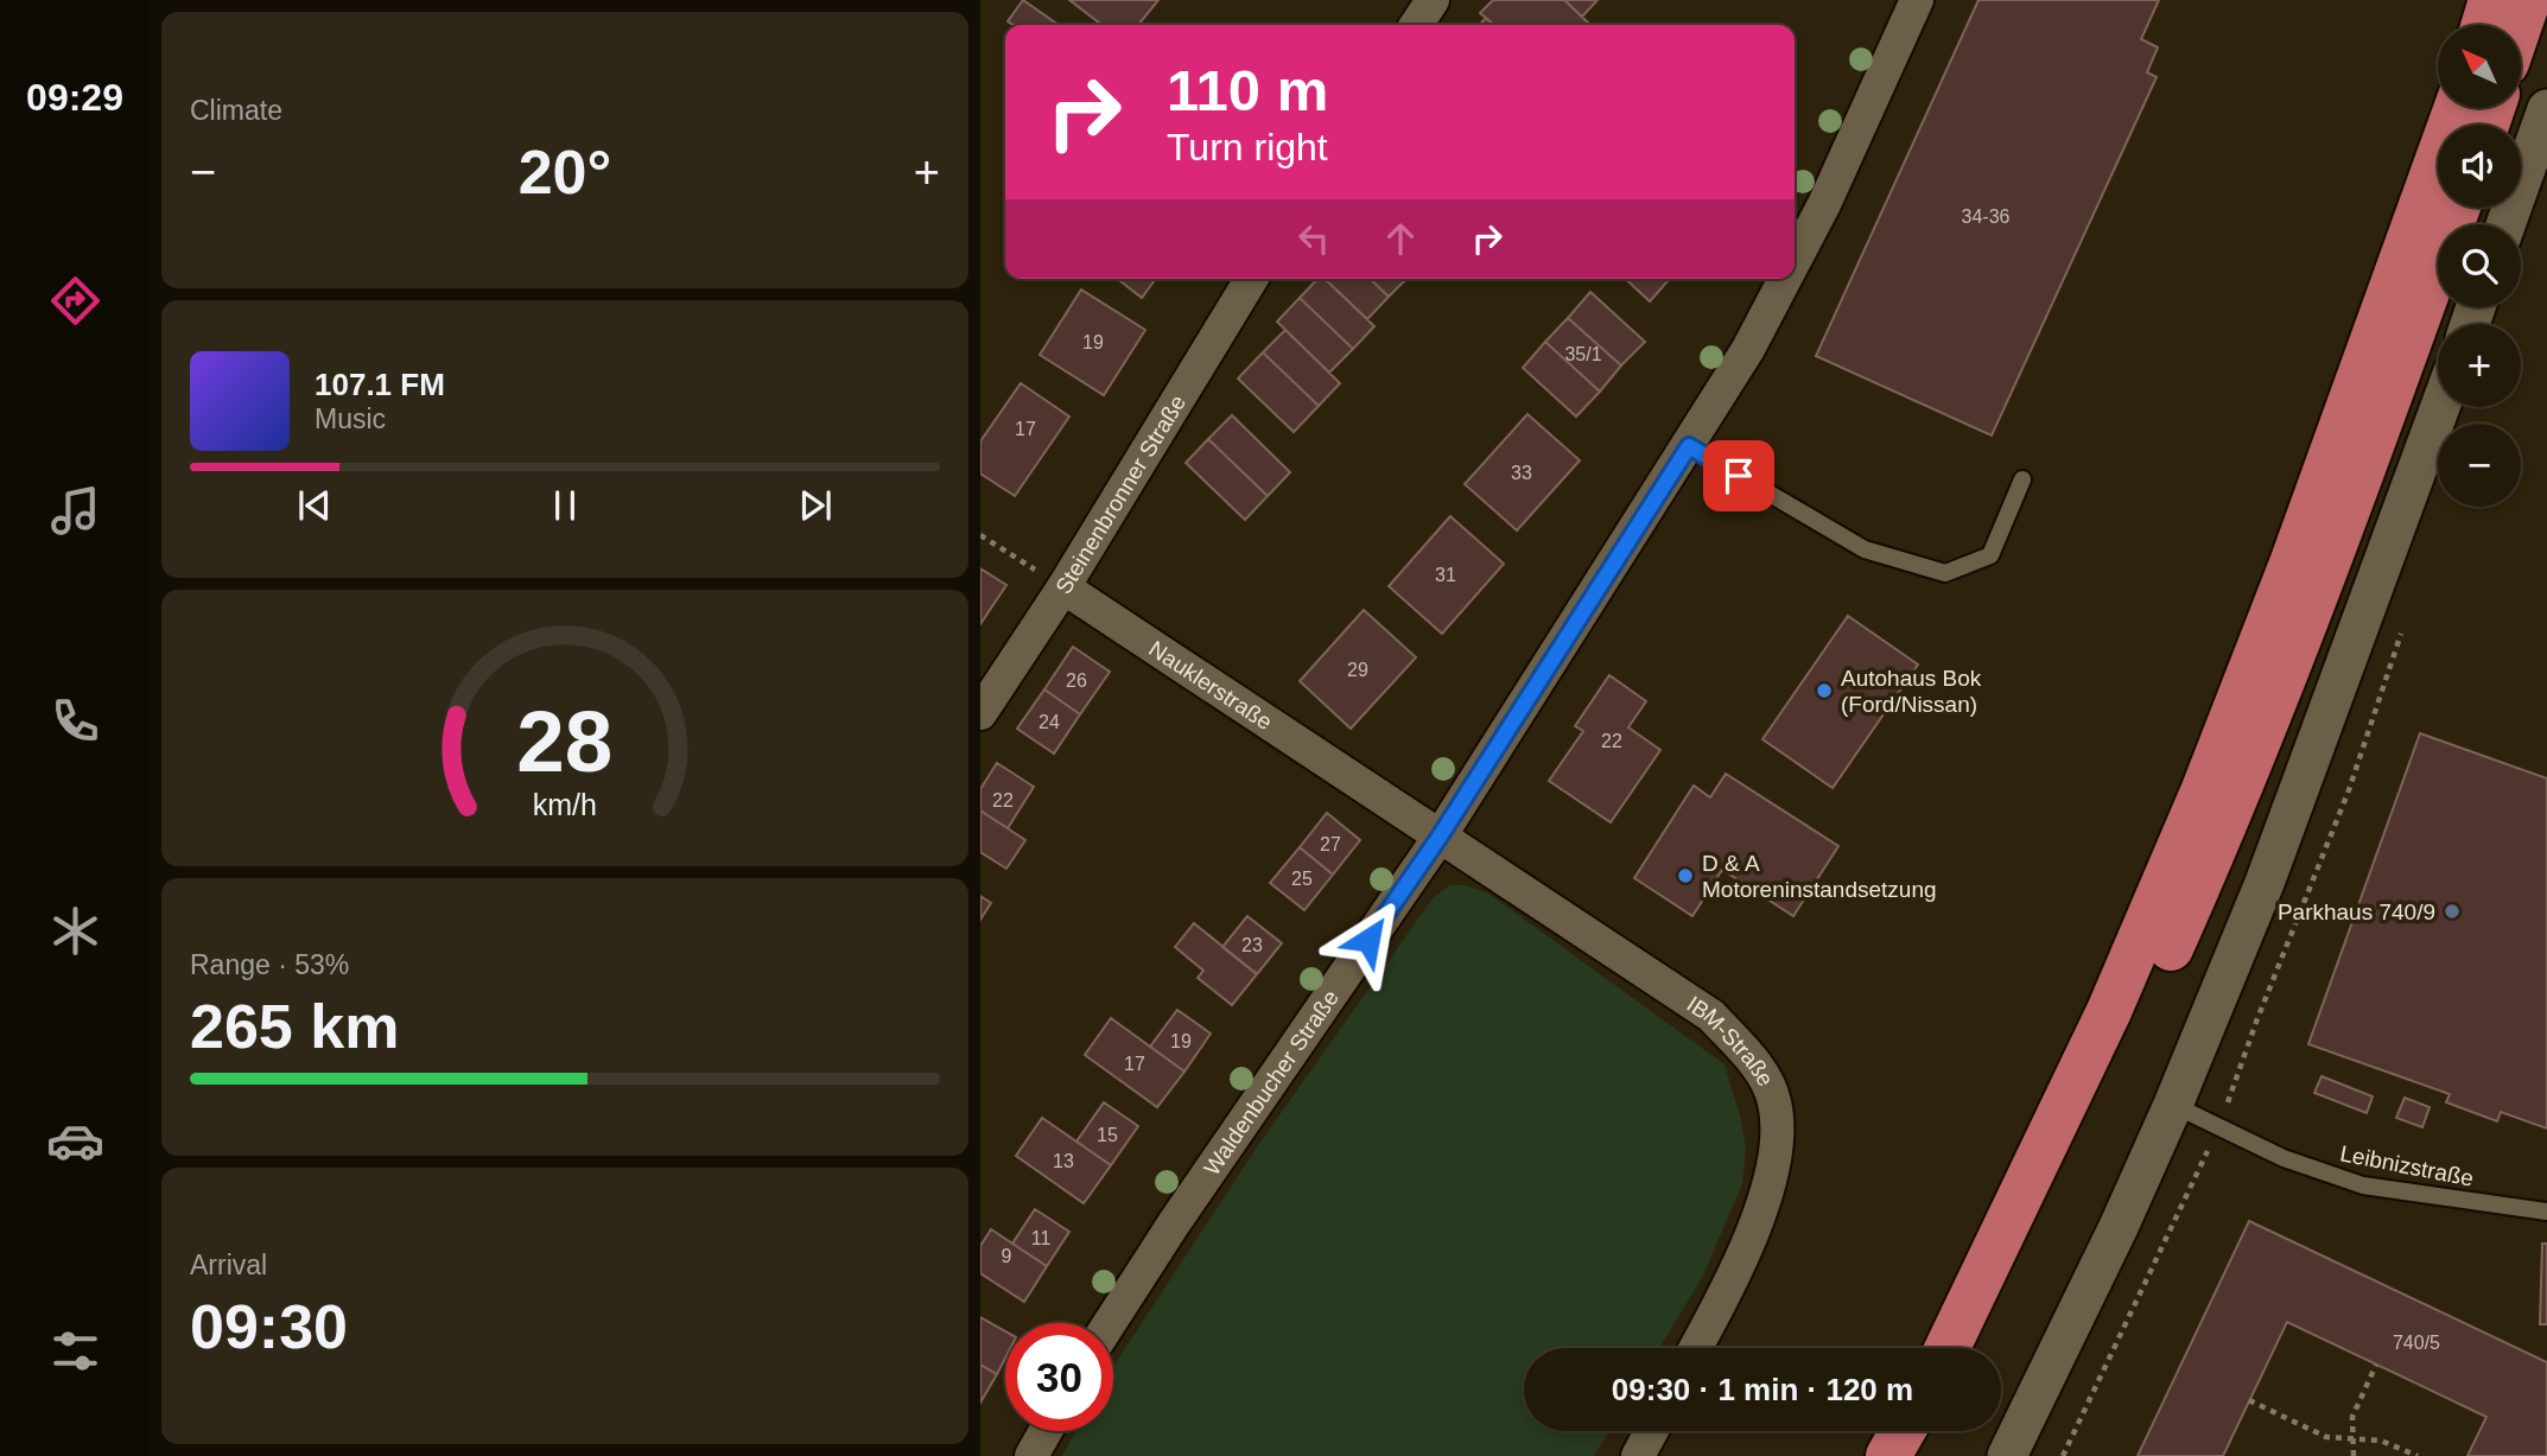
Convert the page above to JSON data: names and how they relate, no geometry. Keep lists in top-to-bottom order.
{
  "streets": {
    "street": [
      "Steinenbronner Straße",
      "Nauklerstraße",
      "IBM-Straße",
      "Waldenbucher Straße"
    ],
    "lane": ["Leibnizstraße"]
  },
  "crossings": [
    ["Steinenbronner Straße", "Nauklerstraße"],
    ["Nauklerstraße", "IBM-Straße"],
    ["Nauklerstraße", "Waldenbucher Straße"],
    ["IBM-Straße", "Waldenbucher Straße"]
  ],
  "places": ["Autohaus Bok (Ford/Nissan)", "D & A Motoreninstandsetzung", "Parkhaus 740/9"],
  "house_numbers": [
    "34-36",
    "19",
    "35/1",
    "17",
    "33",
    "31",
    "29",
    "26",
    "24",
    "22",
    "22",
    "27",
    "25",
    "23",
    "19",
    "17",
    "15",
    "13",
    "11",
    "9",
    "740/5"
  ],
  "north": "top left",
  "page": {
    "tabs": "09:29",
    "tile": [
      "Climate",
      ["Range · 53%", "265 km"],
      ["Arrival", "09:30"]
    ],
    "map_buttons": ["+", "−"],
    "turn": ["110 m", "Turn right"],
    "heat": ["−", "20°", "+"],
    "song": ["107.1 FM", "Music"],
    "limit": "30",
    "trip": "09:30 · 1 min · 120 m",
    "gauge": ["28", "km/h"]
  }
}
